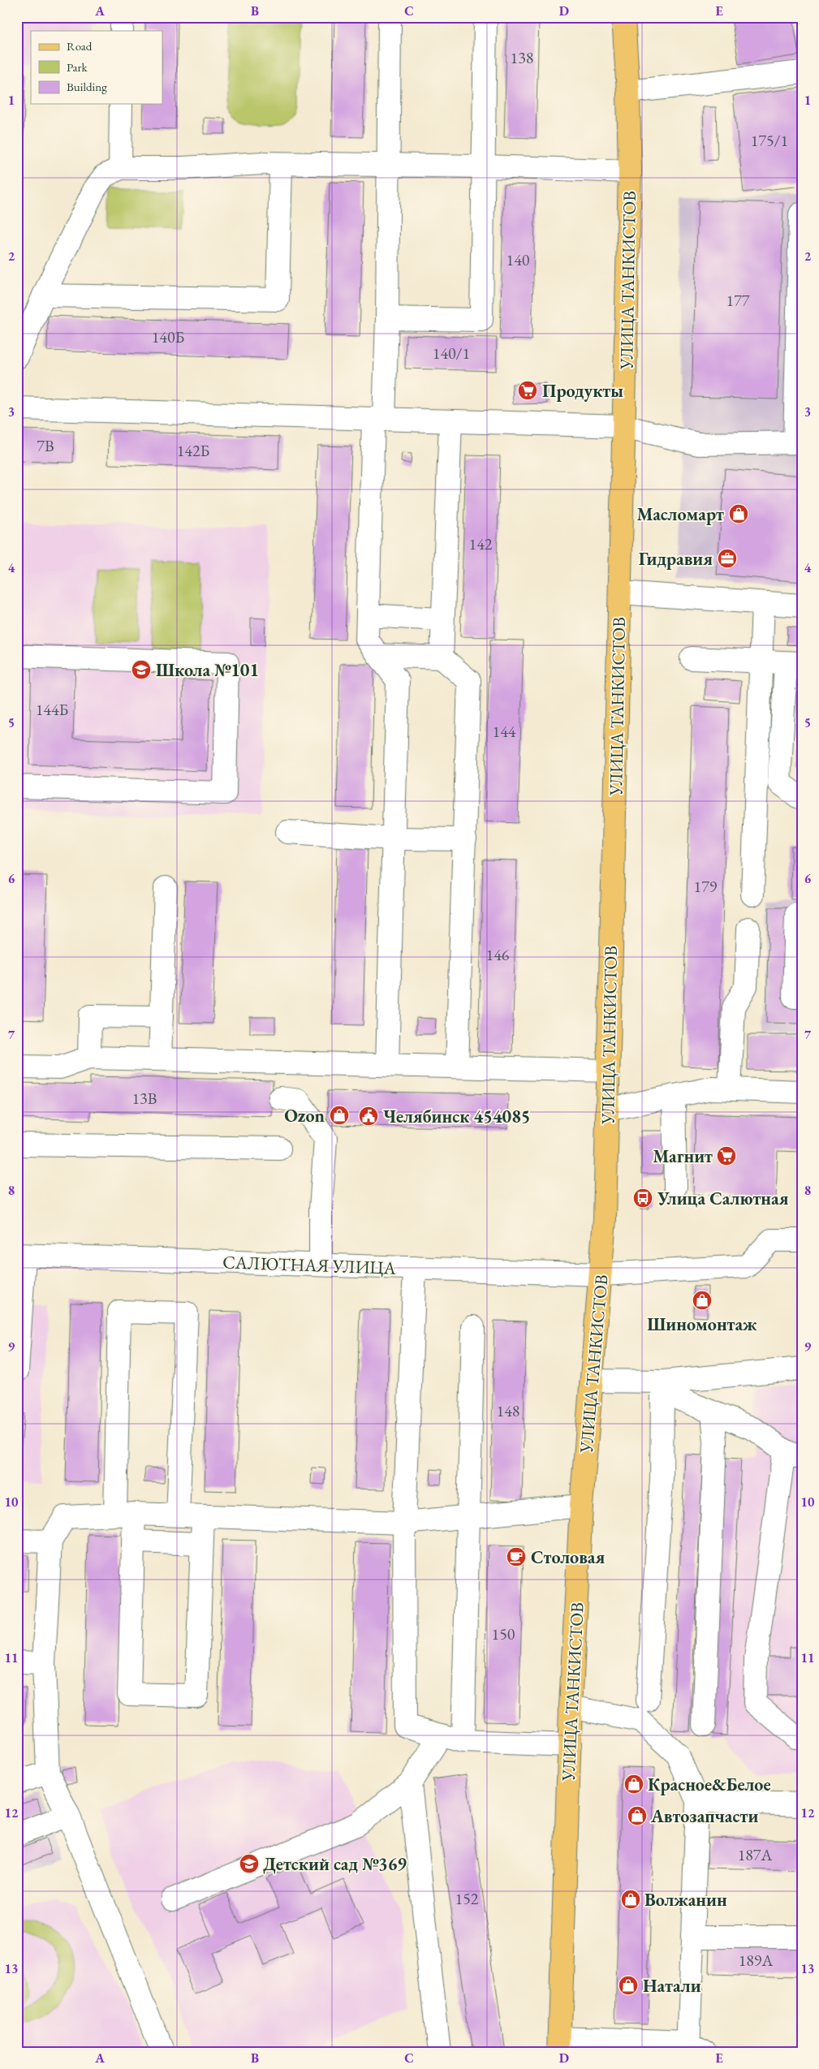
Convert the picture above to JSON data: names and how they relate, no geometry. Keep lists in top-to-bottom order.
{
  "streets": {
    "main road": ["УЛИЦА ТАНКИСТОВ"],
    "street": ["САЛЮТНАЯ УЛИЦА"]
  },
  "crossings": [
    ["УЛИЦА ТАНКИСТОВ", "САЛЮТНАЯ УЛИЦА"]
  ],
  "places": {
    "supermarket": ["Продукты", "Магнит"],
    "shop": [
      "Масломарт",
      "Ozon",
      "Шиномонтаж",
      "Красное&Белое",
      "Автозапчасти",
      "Волжанин",
      "Натали"
    ],
    "office": ["Гидравия"],
    "school or university": ["Школа №101", "Детский сад №369"],
    "public building": ["Челябинск 454085"],
    "bus stop": ["Улица Салютная"],
    "cafe": ["Столовая"]
  },
  "house_numbers": [
    "138",
    "175/1",
    "140",
    "177",
    "140Б",
    "140/1",
    "7В",
    "142Б",
    "142",
    "144Б",
    "144",
    "179",
    "146",
    "13В",
    "148",
    "150",
    "187А",
    "152",
    "189А"
  ],
  "legend": ["Road", "Park", "Building"],
  "grid": {
    "columns": [
      "A",
      "B",
      "C",
      "D",
      "E"
    ],
    "rows": [
      "1",
      "2",
      "3",
      "4",
      "5",
      "6",
      "7",
      "8",
      "9",
      "10",
      "11",
      "12",
      "13"
    ]
  }
}
